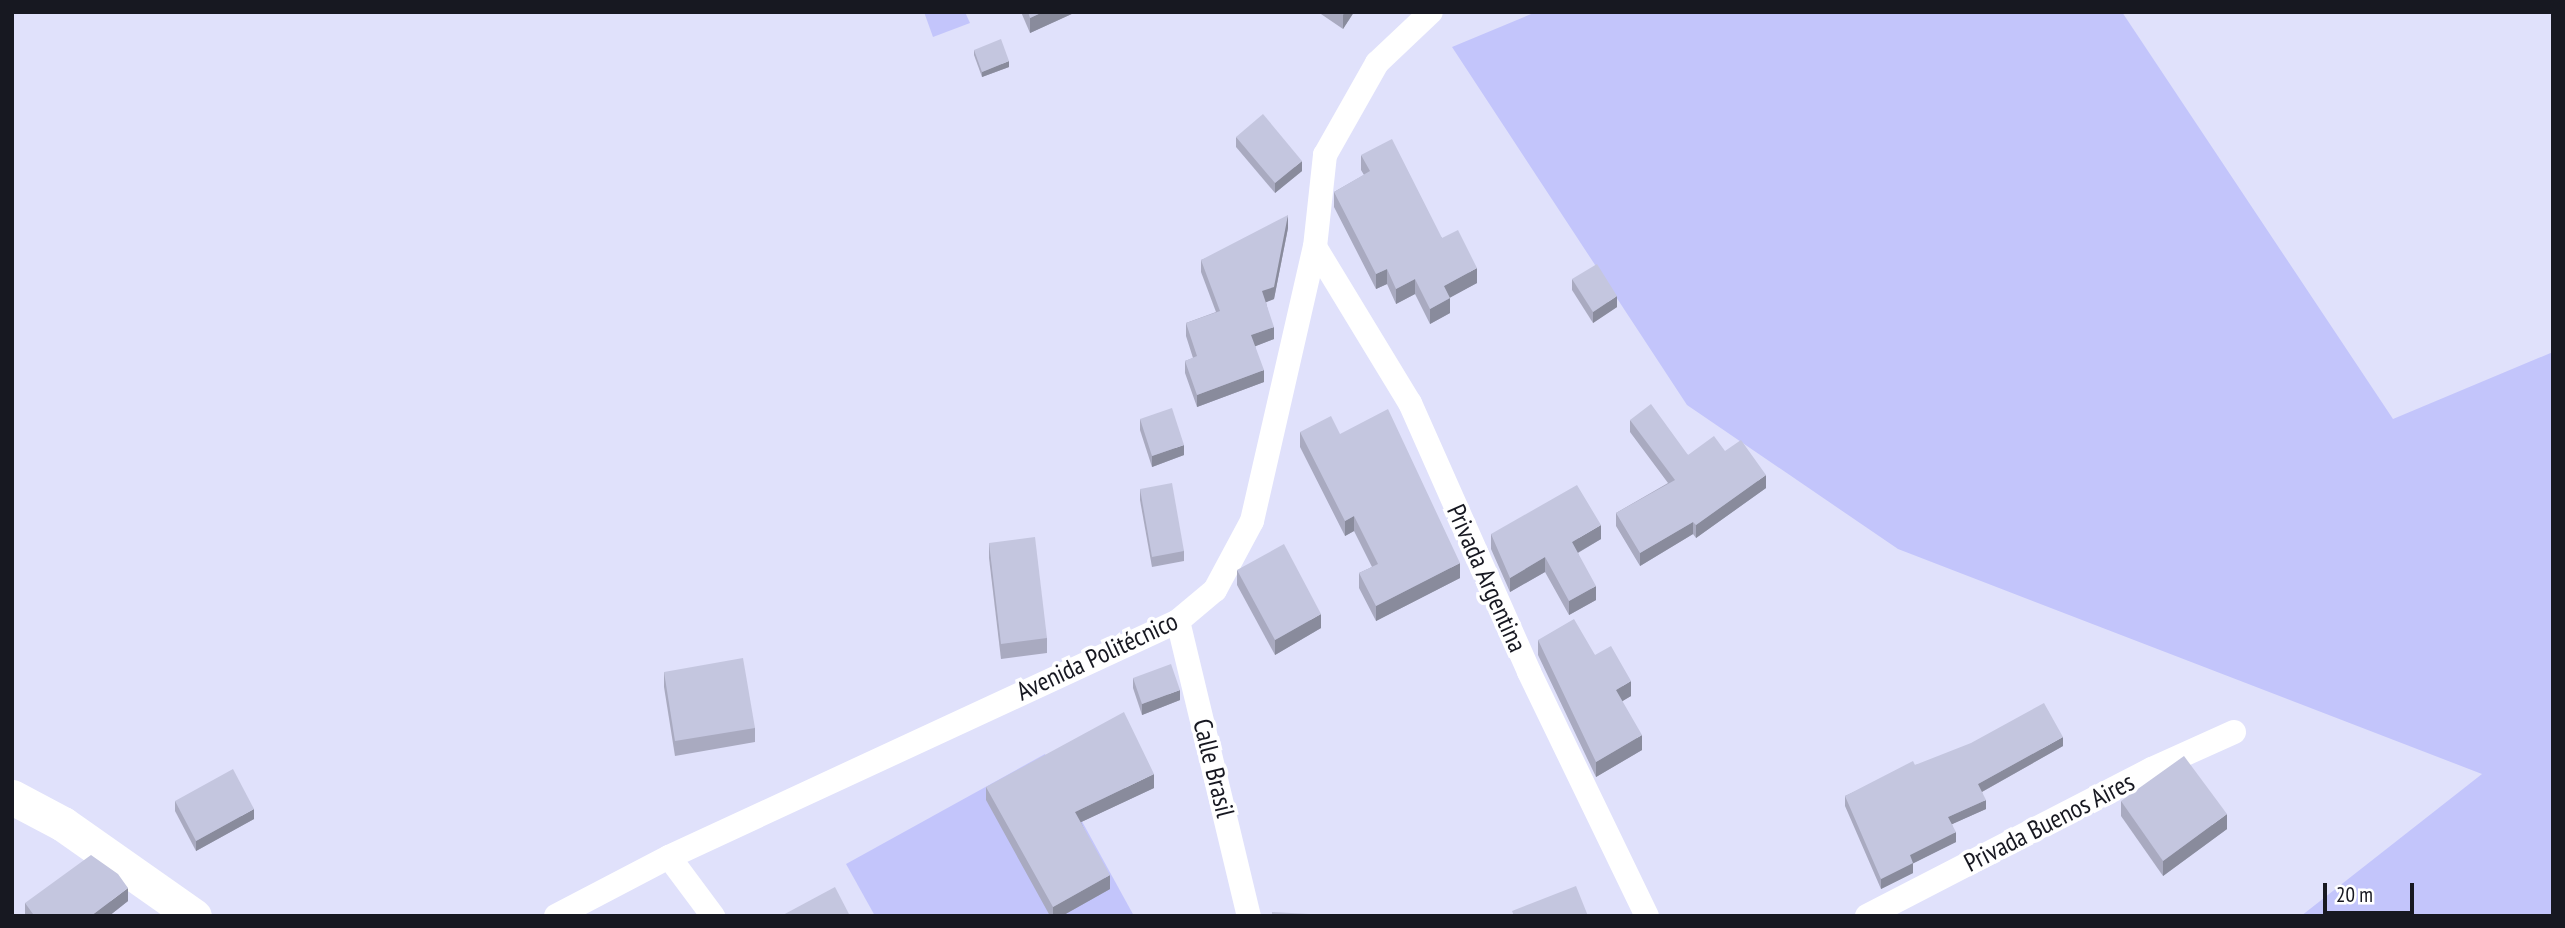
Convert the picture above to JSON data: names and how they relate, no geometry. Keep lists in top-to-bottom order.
{
  "streets": {
    "street": [
      "Privada Argentina",
      "Avenida Politécnico",
      "Calle Brasil",
      "Privada Buenos Aires"
    ]
  },
  "crossings": [
    ["Privada Argentina", "Avenida Politécnico"],
    ["Avenida Politécnico", "Calle Brasil"]
  ],
  "scale_bar": "20 m"
}
